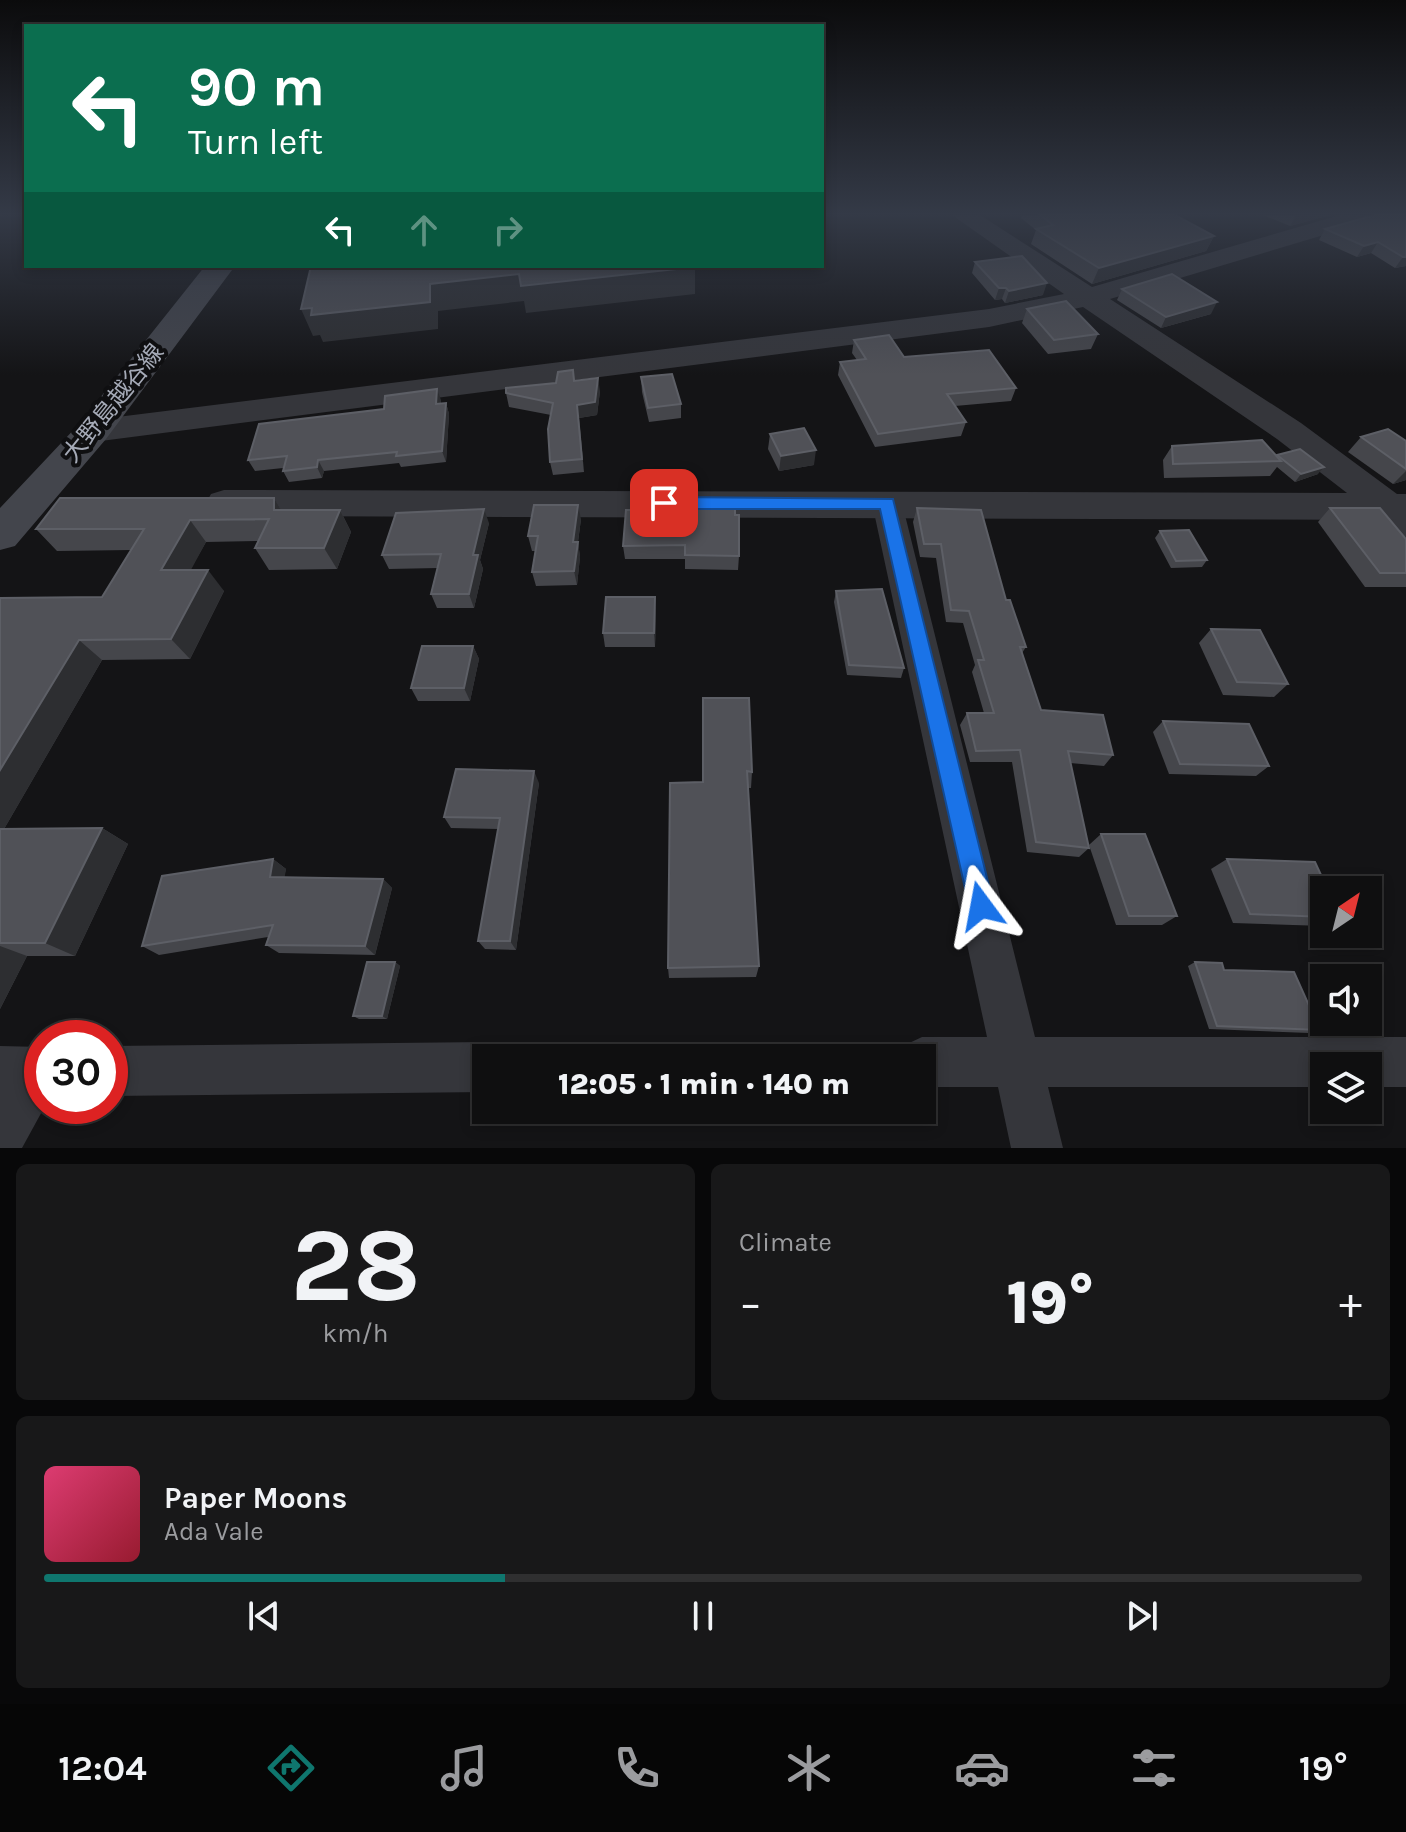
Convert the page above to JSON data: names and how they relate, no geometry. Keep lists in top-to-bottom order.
{
  "streets": {
    "main road": ["大野島越谷線"]
  },
  "north": "top right",
  "page": {
    "turn": ["90 m", "Turn left"],
    "limit": "30",
    "trip": "12:05 · 1 min · 140 m",
    "tile": [
      ["28", "km/h"],
      "Climate"
    ],
    "heat": ["−", "19°", "+"],
    "song": ["Paper Moons", "Ada Vale"],
    "tabs": ["12:04", "19°"]
  }
}
